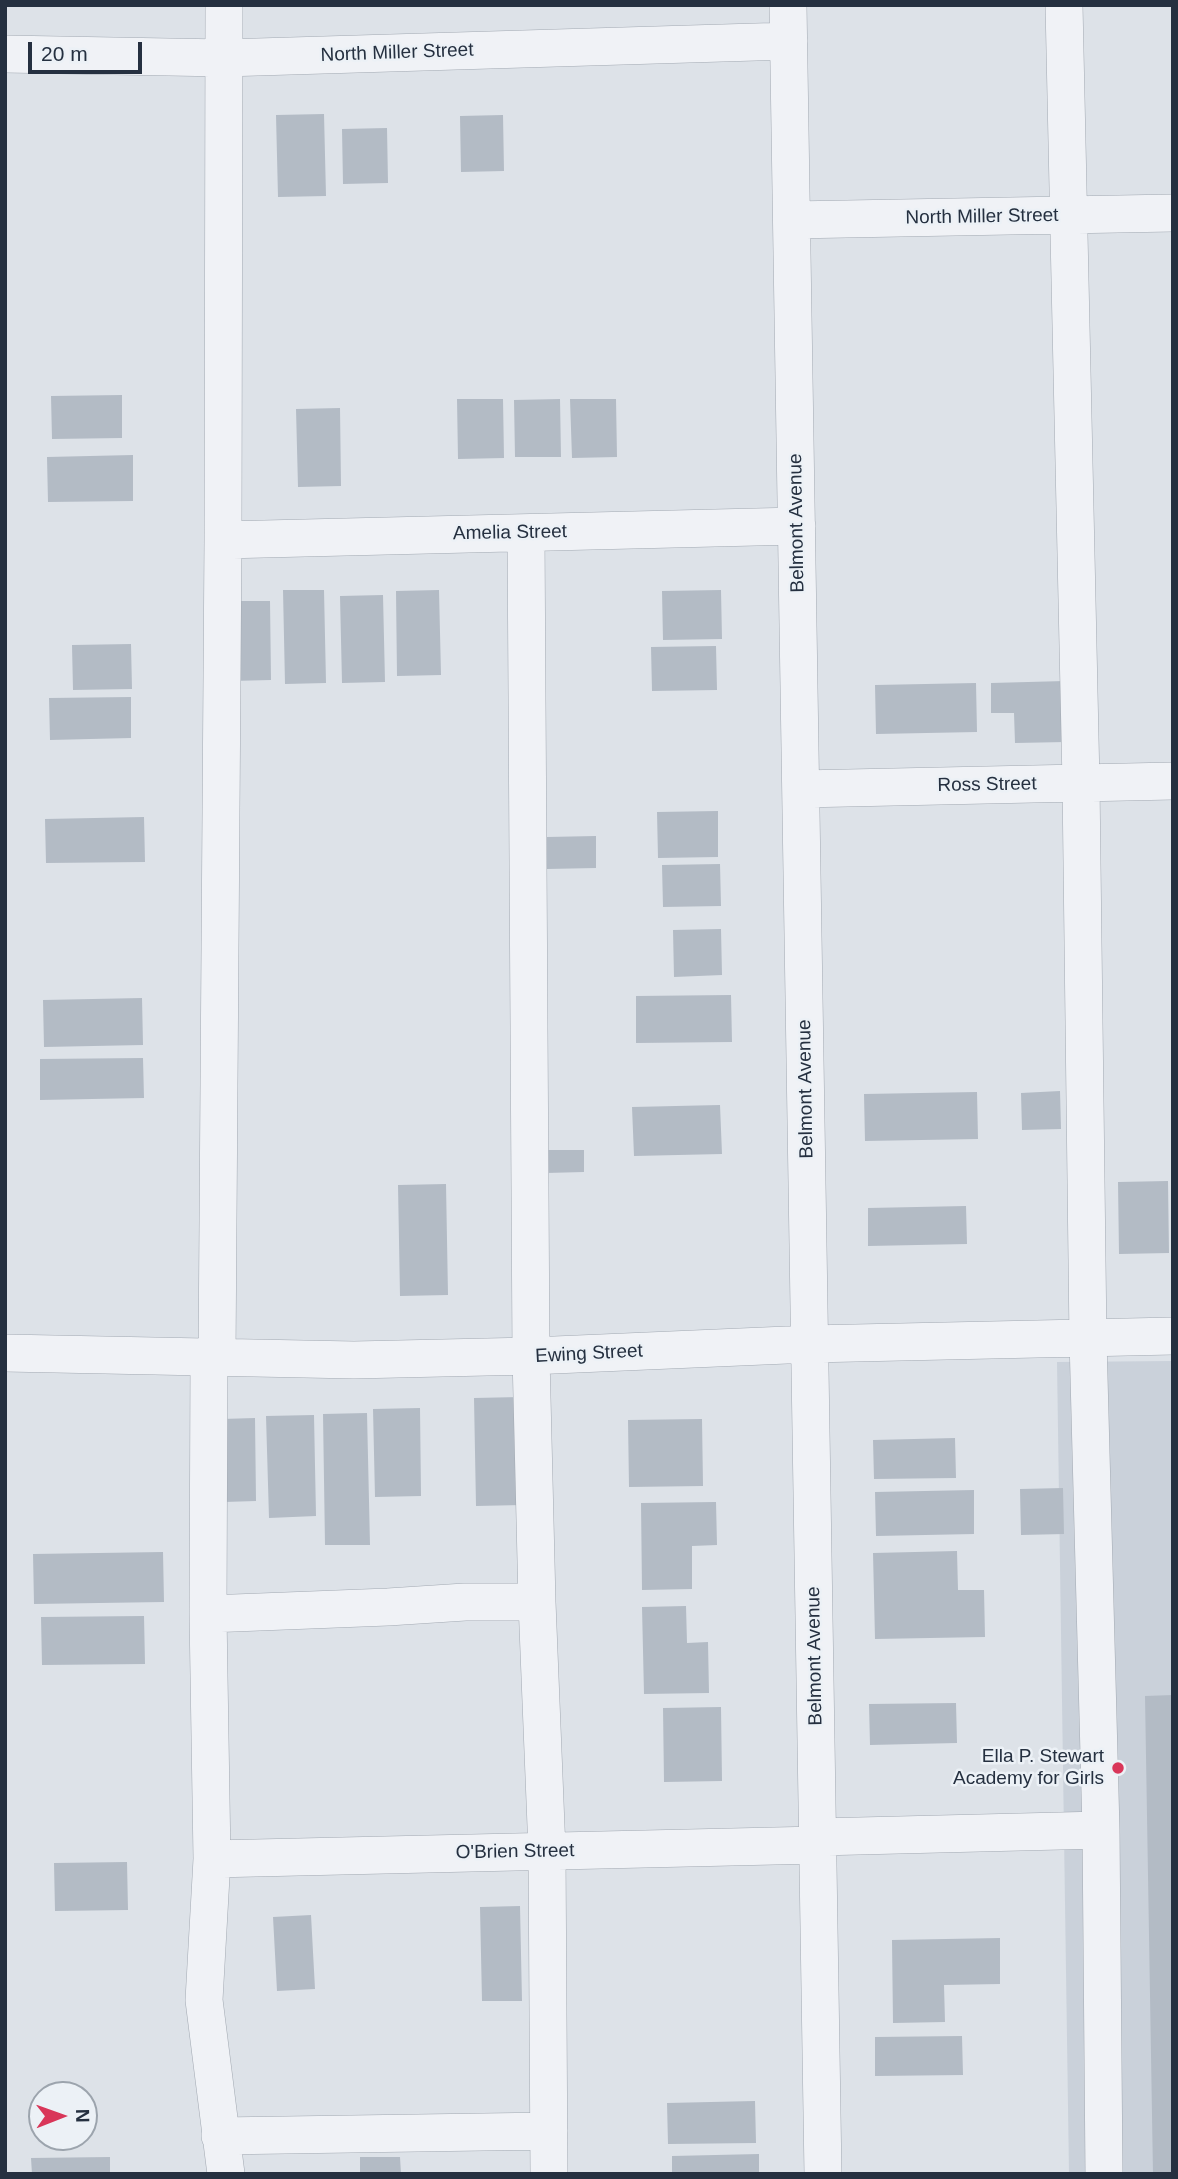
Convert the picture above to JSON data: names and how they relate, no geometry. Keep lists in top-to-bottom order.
{
  "streets": {
    "street": [
      "North Miller Street",
      "Belmont Avenue",
      "Amelia Street",
      "Ross Street",
      "Ewing Street",
      "O'Brien Street"
    ]
  },
  "crossings": [
    ["North Miller Street", "Belmont Avenue"],
    ["Belmont Avenue", "Amelia Street"],
    ["Belmont Avenue", "Ross Street"],
    ["Belmont Avenue", "Ewing Street"],
    ["Belmont Avenue", "O'Brien Street"]
  ],
  "places": ["Ella P. Stewart Academy for Girls"],
  "scale_bar": "20 m",
  "north": "right"
}
